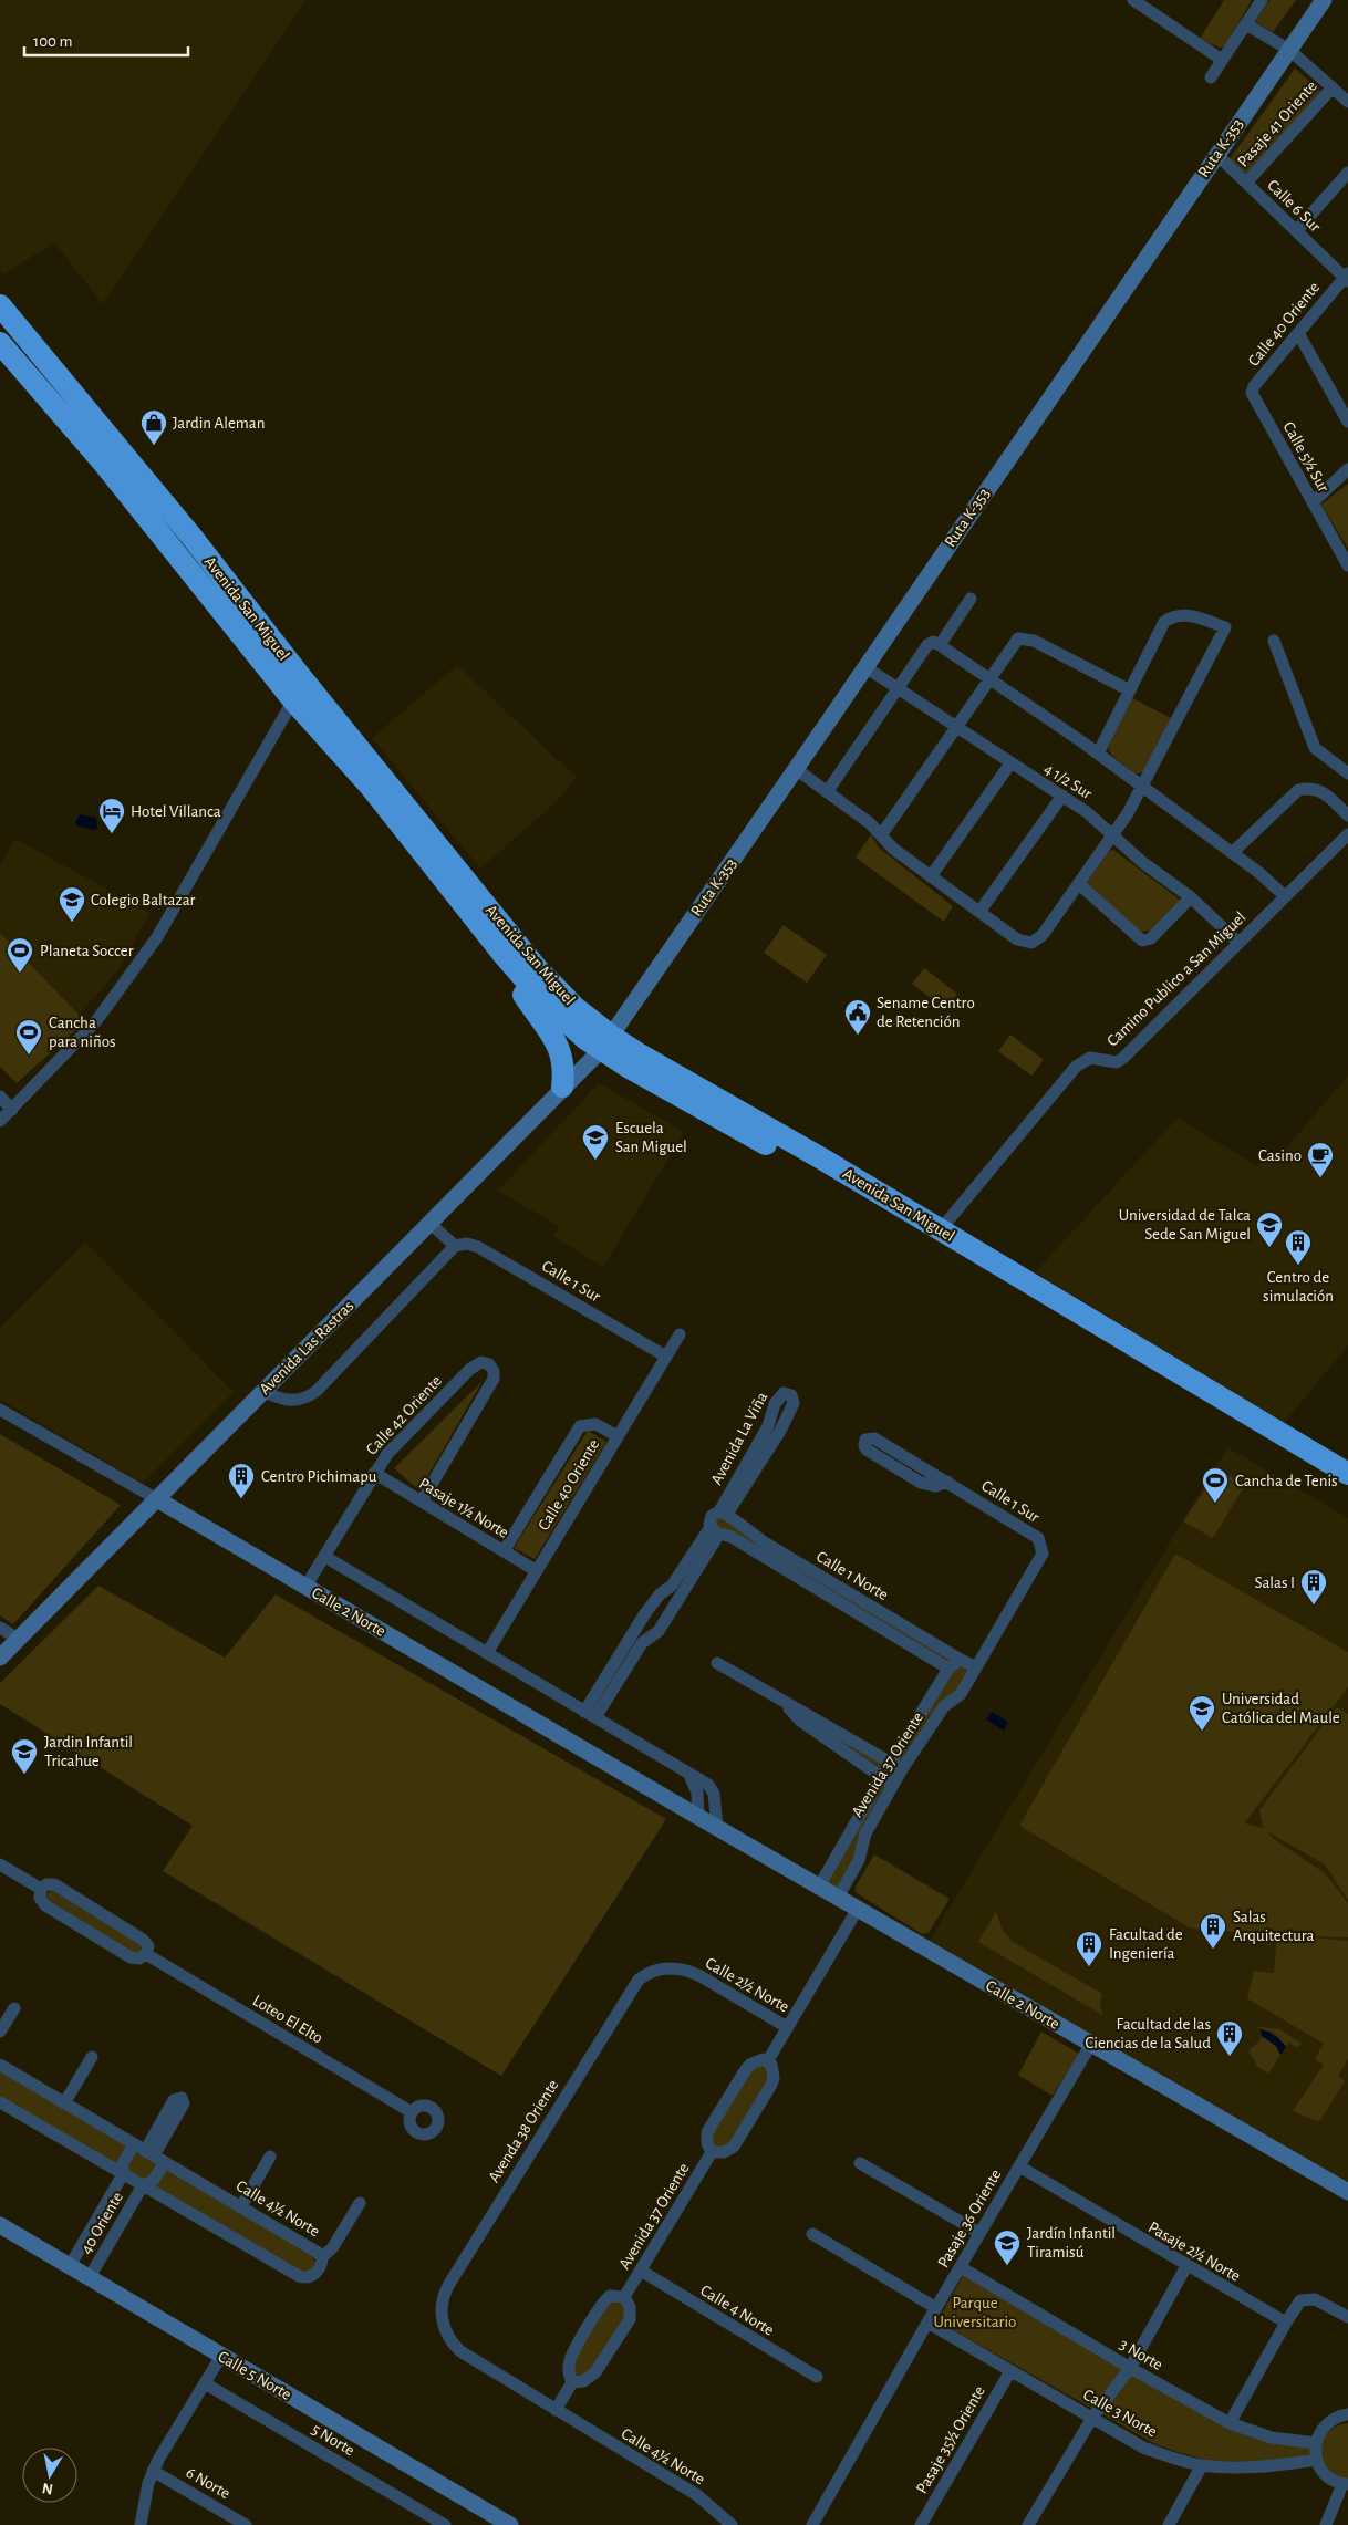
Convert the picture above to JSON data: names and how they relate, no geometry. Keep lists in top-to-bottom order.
{
  "streets": {
    "highway": ["Avenida San Miguel"],
    "street": [
      "Pasaje 41 Oriente",
      "Ruta K-353",
      "Calle 6 Sur",
      "Calle 40 Oriente",
      "Calle 5½ Sur",
      "4 1/2 Sur",
      "Camino Publico a San Miguel",
      "Calle 1 Sur",
      "Avenida Las Rastras",
      "Calle 42 Oriente",
      "Avenida La Viña",
      "Pasaje 1½ Norte",
      "Calle 1 Norte",
      "Calle 2 Norte",
      "Avenida 37 Oriente",
      "Calle 2½ Norte",
      "Loteo El Elto",
      "Avenda 38 Oriente",
      "Calle 4½ Norte",
      "Pasaje 36 Oriente",
      "40 Oriente",
      "Pasaje 2½ Norte",
      "Calle 4 Norte",
      "3 Norte",
      "Calle 5 Norte",
      "Calle 3 Norte",
      "5 Norte",
      "Pasaje 35½ Oriente",
      "6 Norte"
    ]
  },
  "crossings": [
    ["Pasaje 41 Oriente", "Calle 6 Sur"],
    ["Ruta K-353", "Calle 6 Sur"],
    ["Ruta K-353", "Avenida San Miguel"],
    ["Ruta K-353", "4 1/2 Sur"],
    ["Ruta K-353", "Avenida Las Rastras"],
    ["Calle 6 Sur", "Calle 40 Oriente"],
    ["Calle 40 Oriente", "Calle 5½ Sur"],
    ["Calle 40 Oriente", "Calle 1 Sur"],
    ["Calle 40 Oriente", "Pasaje 1½ Norte"],
    ["Avenida San Miguel", "Camino Publico a San Miguel"],
    ["Avenida San Miguel", "Avenida Las Rastras"],
    ["4 1/2 Sur", "Camino Publico a San Miguel"],
    ["Calle 1 Sur", "Avenida 37 Oriente"],
    ["Avenida Las Rastras", "Calle 2 Norte"],
    ["Calle 42 Oriente", "Pasaje 1½ Norte"],
    ["Calle 42 Oriente", "Calle 2 Norte"],
    ["Avenida La Viña", "Calle 1 Norte"],
    ["Calle 1 Norte", "Avenida 37 Oriente"],
    ["Calle 2 Norte", "Avenida 37 Oriente"],
    ["Calle 2 Norte", "Pasaje 36 Oriente"],
    ["Avenida 37 Oriente", "Calle 4 Norte"],
    ["Calle 2½ Norte", "Avenda 38 Oriente"],
    ["Avenda 38 Oriente", "Calle 4½ Norte"],
    ["Calle 4½ Norte", "40 Oriente"],
    ["Pasaje 36 Oriente", "Pasaje 2½ Norte"],
    ["Pasaje 36 Oriente", "3 Norte"],
    ["Pasaje 36 Oriente", "Calle 3 Norte"],
    ["40 Oriente", "Calle 5 Norte"],
    ["Calle 3 Norte", "Pasaje 35½ Oriente"]
  ],
  "parks": ["Parque Universitario"],
  "places": {
    "shop": ["Jardin Aleman"],
    "hotel": ["Hotel Villanca"],
    "school or university": [
      "Colegio Baltazar",
      "Escuela San Miguel",
      "Universidad de Talca Sede San Miguel",
      "Universidad Católica del Maule",
      "Jardin Infantil Tricahue",
      "Jardín Infantil Tiramisú"
    ],
    "sports": ["Planeta Soccer", "Cancha para niños", "Cancha de Tenis"],
    "public building": ["Sename Centro de Retención"],
    "cafe": ["Casino"],
    "building": [
      "Centro de simulación",
      "Centro Pichimapu",
      "Salas I",
      "Salas Arquitectura",
      "Facultad de Ingeniería",
      "Facultad de las Ciencias de la Salud"
    ]
  },
  "scale_bar": "100 m",
  "north": "bottom"
}
